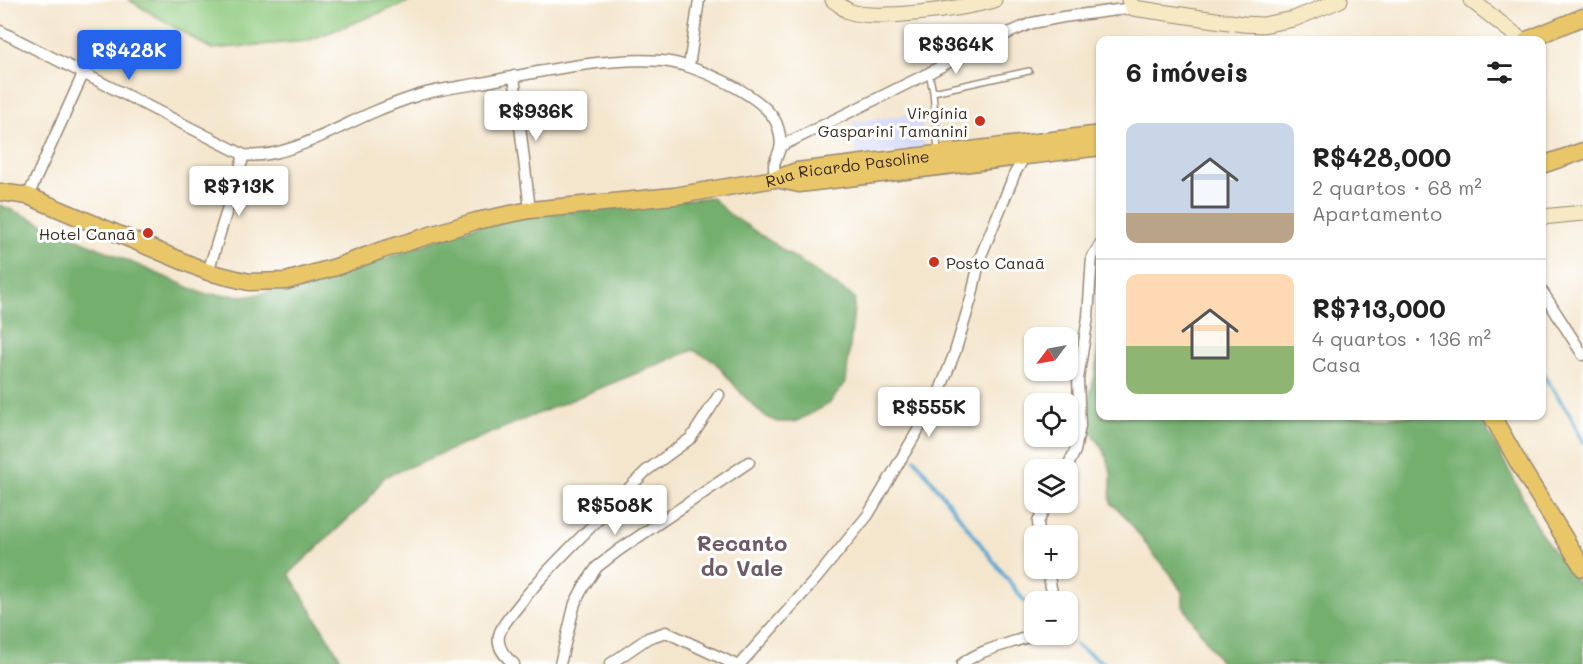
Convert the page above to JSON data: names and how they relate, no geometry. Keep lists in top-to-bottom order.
{
  "streets": {
    "main road": ["Rua Ricardo Pasoline"]
  },
  "districts": ["Recanto do Vale"],
  "places": ["Virgínia Gasparini Tamanini", "Hotel Canaã", "Posto Canaã"],
  "north": "bottom left",
  "page": {
    "price": [
      "R$364K",
      "R$428K",
      "R$936K",
      "R$713K",
      "R$555K",
      "R$508K"
    ],
    "heading": "6 imóveis",
    "list": [
      {
        "name": "R$428,000",
        "note": "2 quartos · 68 m² · Apartamento"
      },
      {
        "name": "R$713,000",
        "note": "4 quartos · 136 m² · Casa"
      }
    ],
    "map_buttons": ["+", "−"]
  }
}
